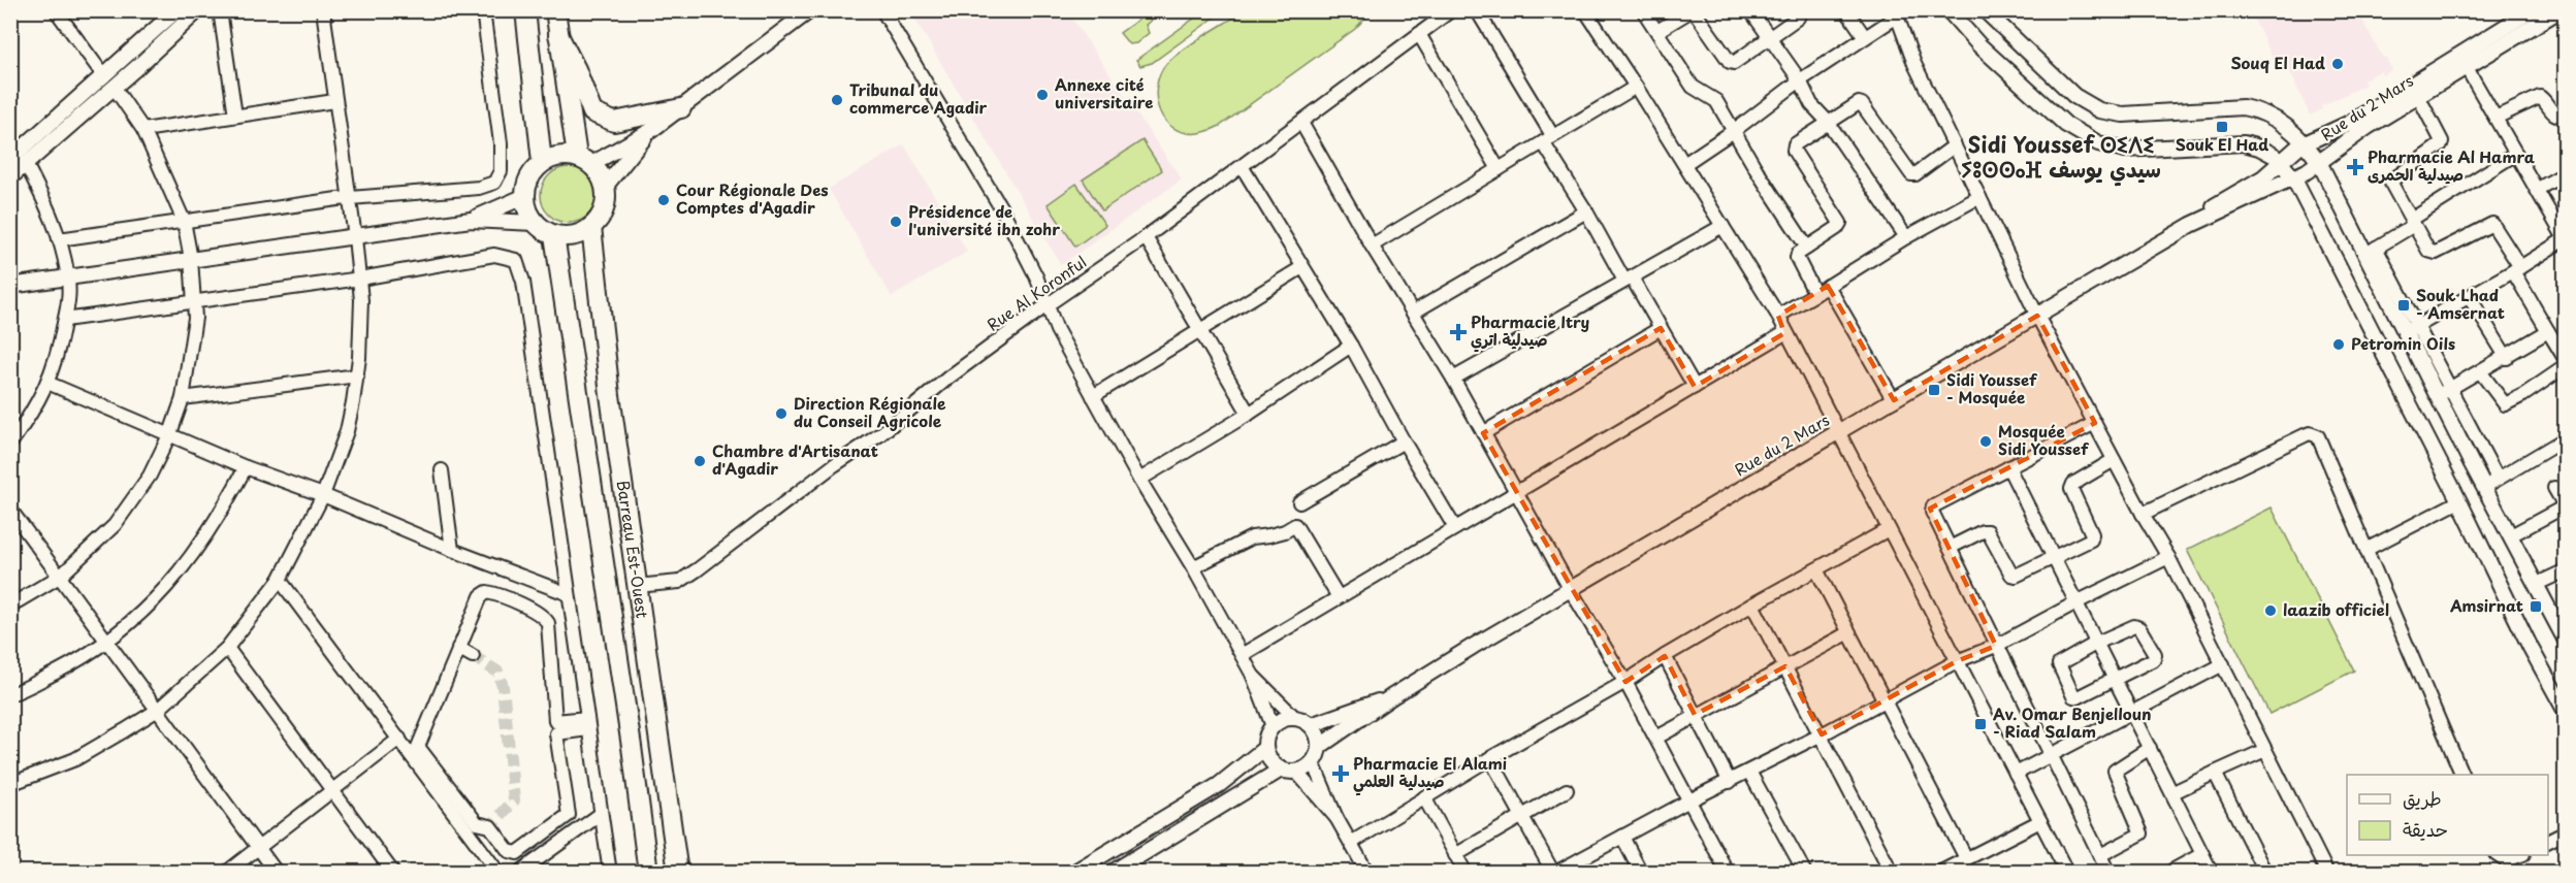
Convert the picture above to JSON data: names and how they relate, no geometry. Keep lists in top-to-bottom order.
{
  "streets": {
    "main road": ["Barreau Est-Ouest"],
    "street": ["Rue du 2 Mars", "Rue Al Koronful"]
  },
  "crossings": [
    ["Rue Al Koronful", "Barreau Est-Ouest"]
  ],
  "districts": ["Sidi Youssef ⵙⵉⴷⵉ ⵢⵓⵙⵙⴰⴼ سيدي يوسف"],
  "places": {
    "other": [
      "Souq El Had",
      "Annexe cité universitaire",
      "Tribunal du commerce Agadir",
      "Cour Régionale Des Comptes d'Agadir",
      "Présidence de l'université ibn zohr",
      "Petromin Oils",
      "Direction Régionale du Conseil Agricole",
      "Mosquée Sidi Youssef",
      "Chambre d'Artisanat d'Agadir",
      "laazib officiel"
    ],
    "transit": [
      "Souk El Had",
      "Souk Lhad - Amsernat",
      "Sidi Youssef - Mosquée",
      "Amsirnat",
      "Av. Omar Benjelloun - Riad Salam"
    ],
    "health": ["Pharmacie Al Hamra صيدلية الحمرى", "Pharmacie Itry صيدلية اتري", "Pharmacie El Alami صيدلية العلمي"]
  },
  "legend": ["طريق", "حديقة"]
}
